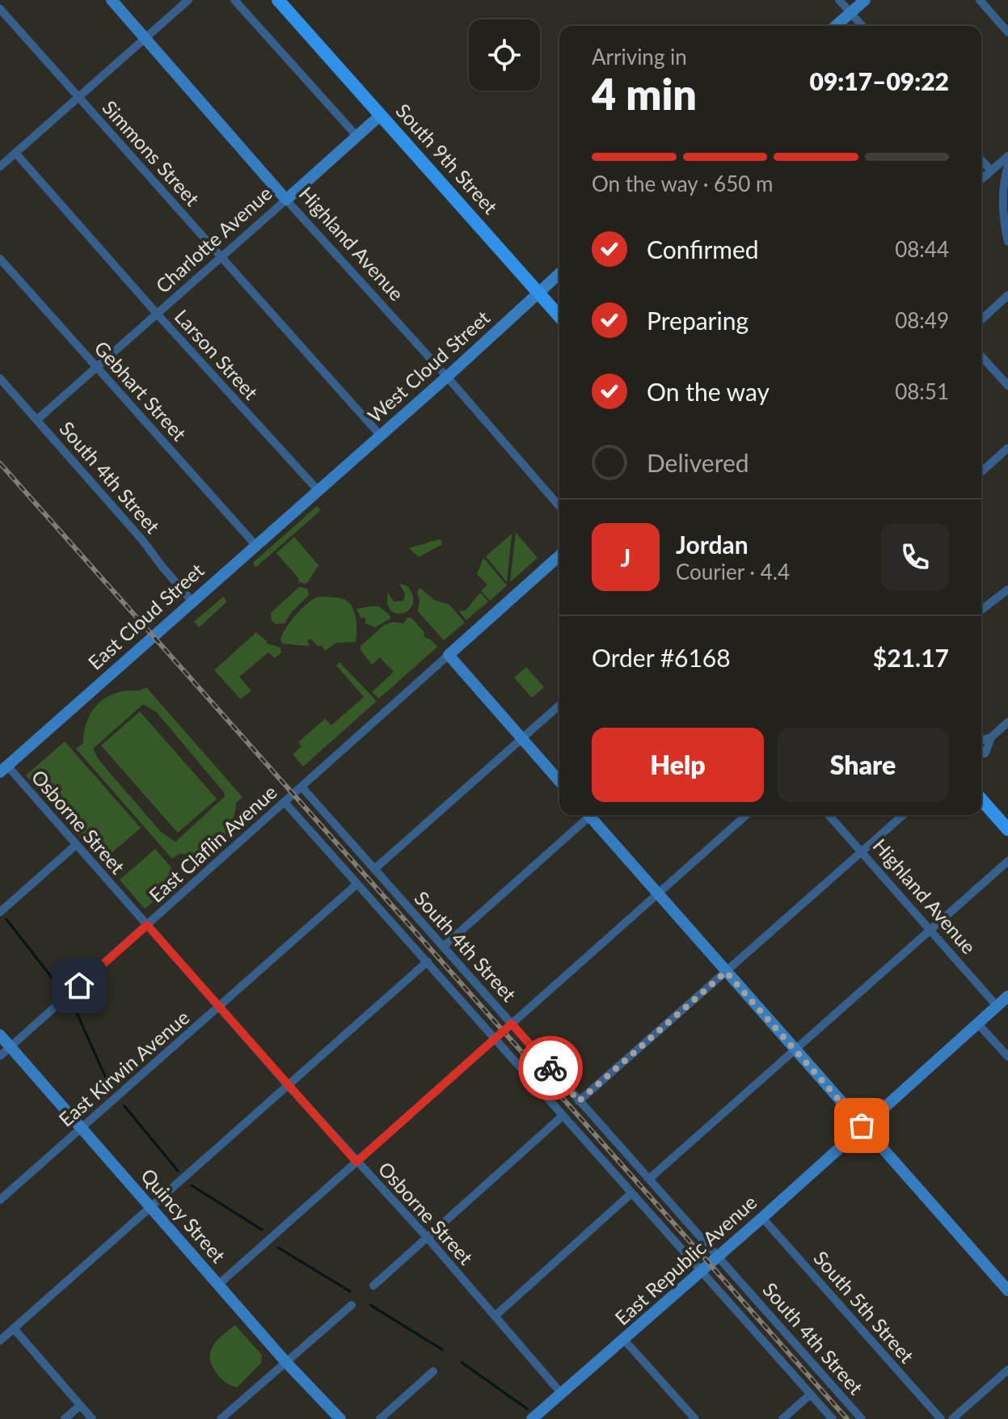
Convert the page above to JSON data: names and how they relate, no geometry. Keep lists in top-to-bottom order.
{
  "streets": {
    "main road": [
      "South 9th Street",
      "Charlotte Avenue",
      "Highland Avenue",
      "West Cloud Street",
      "East Cloud Street",
      "Quincy Street",
      "East Republic Avenue"
    ],
    "street": [
      "Simmons Street",
      "Larson Street",
      "Gebhart Street",
      "South 4th Street",
      "Osborne Street",
      "East Claflin Avenue",
      "East Kirwin Avenue",
      "South 5th Street"
    ]
  },
  "crossings": [
    ["Simmons Street", "Charlotte Avenue"],
    ["Simmons Street", "West Cloud Street"],
    ["South 9th Street", "Charlotte Avenue"],
    ["South 9th Street", "West Cloud Street"],
    ["Charlotte Avenue", "Highland Avenue"],
    ["Charlotte Avenue", "Larson Street"],
    ["Charlotte Avenue", "Gebhart Street"],
    ["Charlotte Avenue", "South 4th Street"],
    ["Highland Avenue", "West Cloud Street"],
    ["Highland Avenue", "East Republic Avenue"],
    ["Larson Street", "West Cloud Street"],
    ["Larson Street", "East Cloud Street"],
    ["West Cloud Street", "East Cloud Street"],
    ["Gebhart Street", "East Cloud Street"],
    ["South 4th Street", "East Cloud Street"],
    ["South 4th Street", "East Claflin Avenue"],
    ["South 4th Street", "East Kirwin Avenue"],
    ["South 4th Street", "East Republic Avenue"],
    ["East Cloud Street", "Osborne Street"],
    ["Osborne Street", "East Claflin Avenue"],
    ["Osborne Street", "East Kirwin Avenue"],
    ["Osborne Street", "East Republic Avenue"],
    ["East Claflin Avenue", "Quincy Street"],
    ["East Kirwin Avenue", "Quincy Street"],
    ["East Republic Avenue", "South 5th Street"]
  ],
  "page": {
    "heading": ["4 min", "Arriving in", "09:17–09:22"],
    "panel": [
      "Jordan",
      "Courier · 4.4",
      "Order #6168",
      "$21.17"
    ],
    "bar": "On the way · 650 m",
    "list": [
      ["Confirmed", "08:44"],
      ["Preparing", "08:49"],
      ["On the way", "08:51"],
      "Delivered"
    ],
    "round": "J",
    "buttons": ["Help", "Share"]
  }
}
